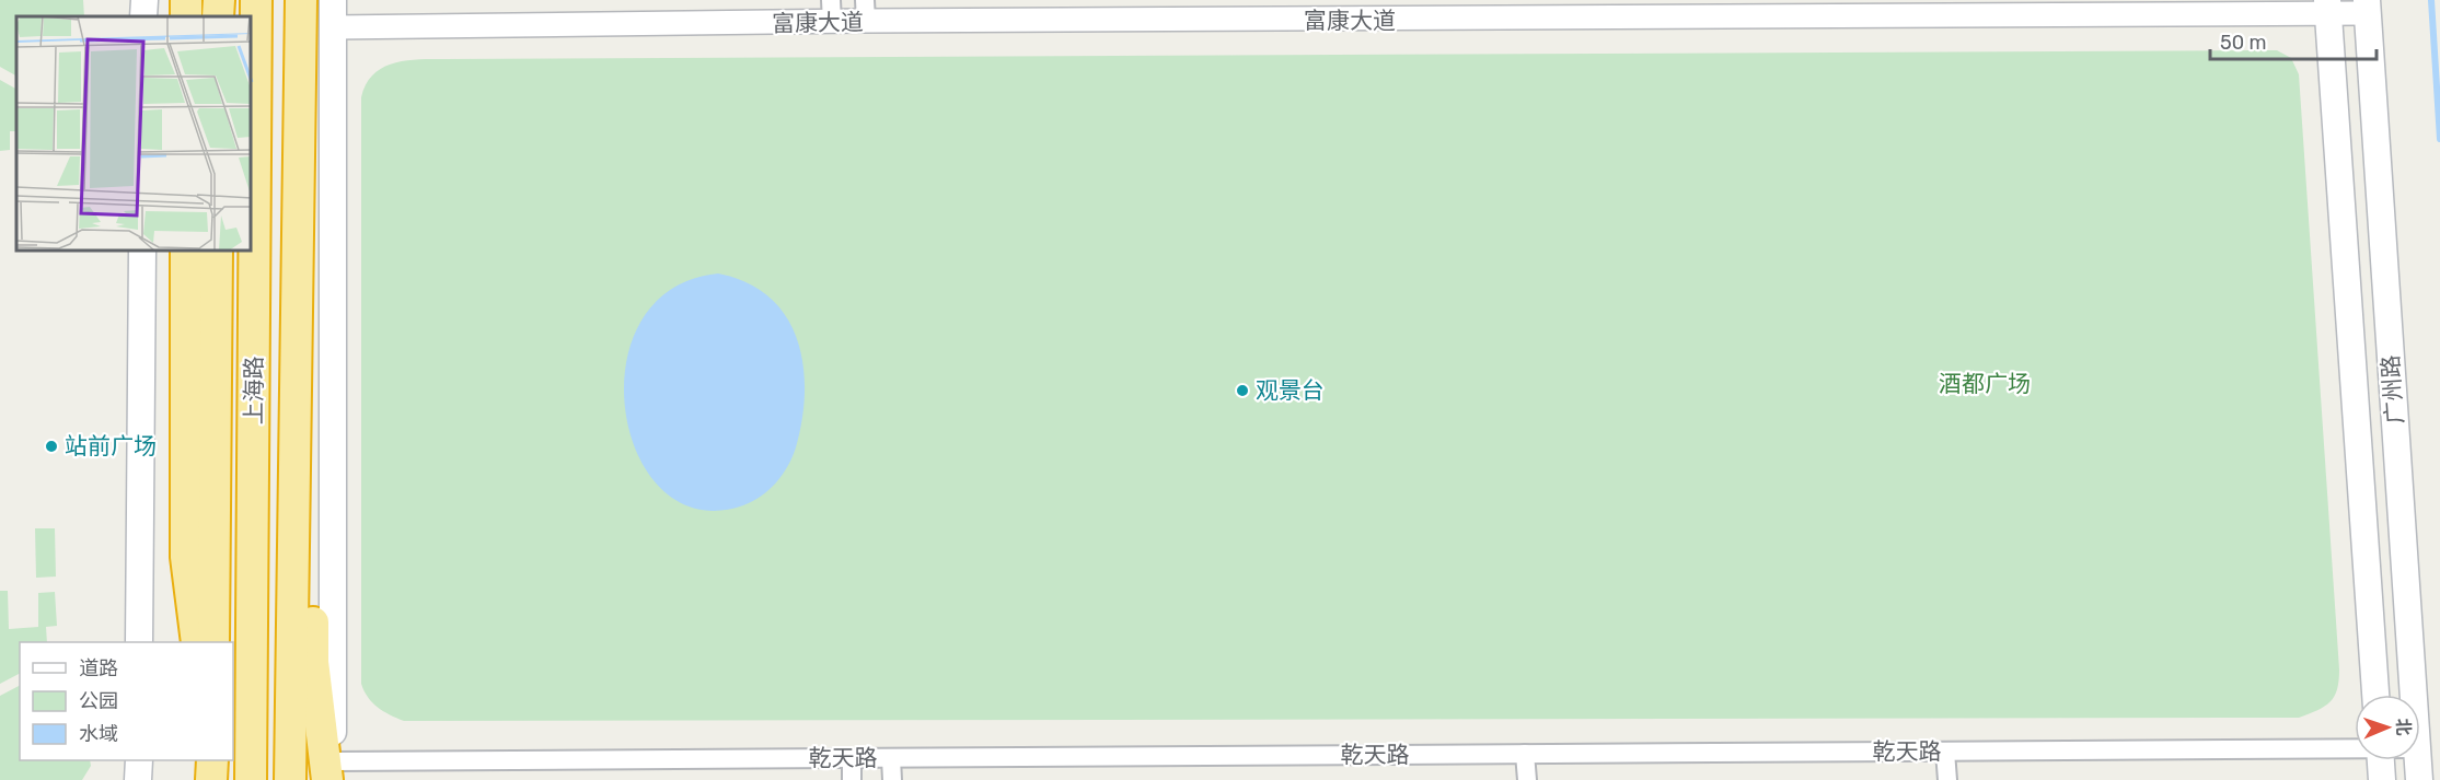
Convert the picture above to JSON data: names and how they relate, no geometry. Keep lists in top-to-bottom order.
{
  "streets": {
    "highway": ["上海路"],
    "main road": ["广州路"],
    "street": ["富康大道", "乾天路"]
  },
  "crossings": [
    ["富康大道", "广州路"]
  ],
  "parks": ["酒都广场"],
  "places": ["观景台", "站前广场"],
  "legend": ["道路", "公园", "水域"],
  "scale_bar": "50 m",
  "north": "right"
}
